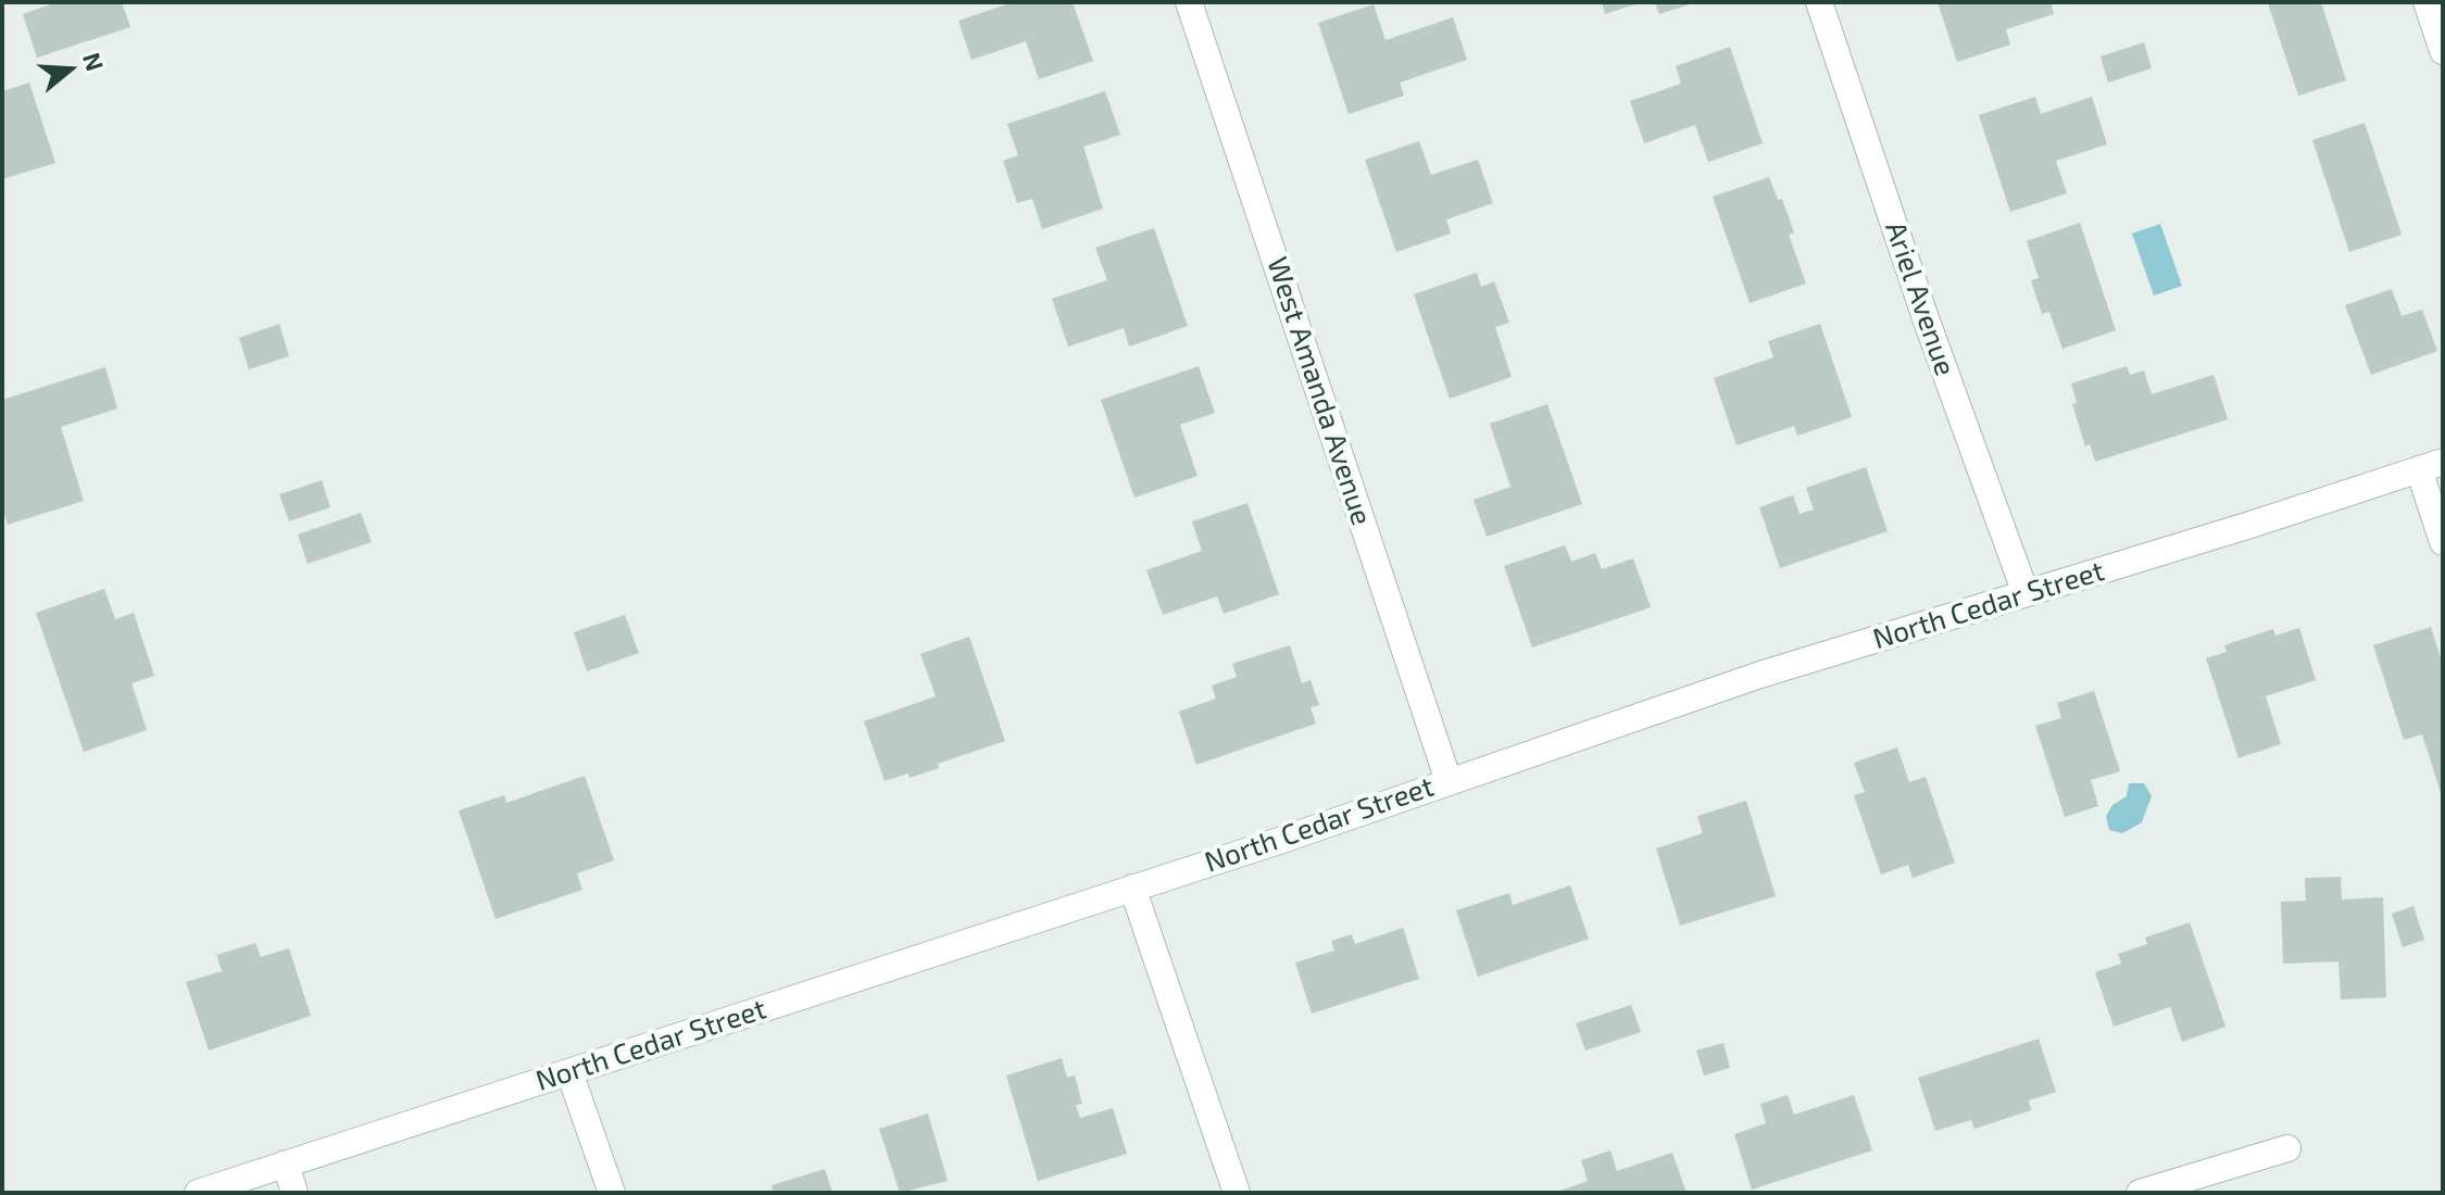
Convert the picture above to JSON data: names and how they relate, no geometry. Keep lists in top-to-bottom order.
{
  "streets": {
    "street": ["Ariel Avenue", "West Amanda Avenue", "North Cedar Street"]
  },
  "crossings": [
    ["Ariel Avenue", "North Cedar Street"],
    ["West Amanda Avenue", "North Cedar Street"]
  ],
  "north": "right"
}
